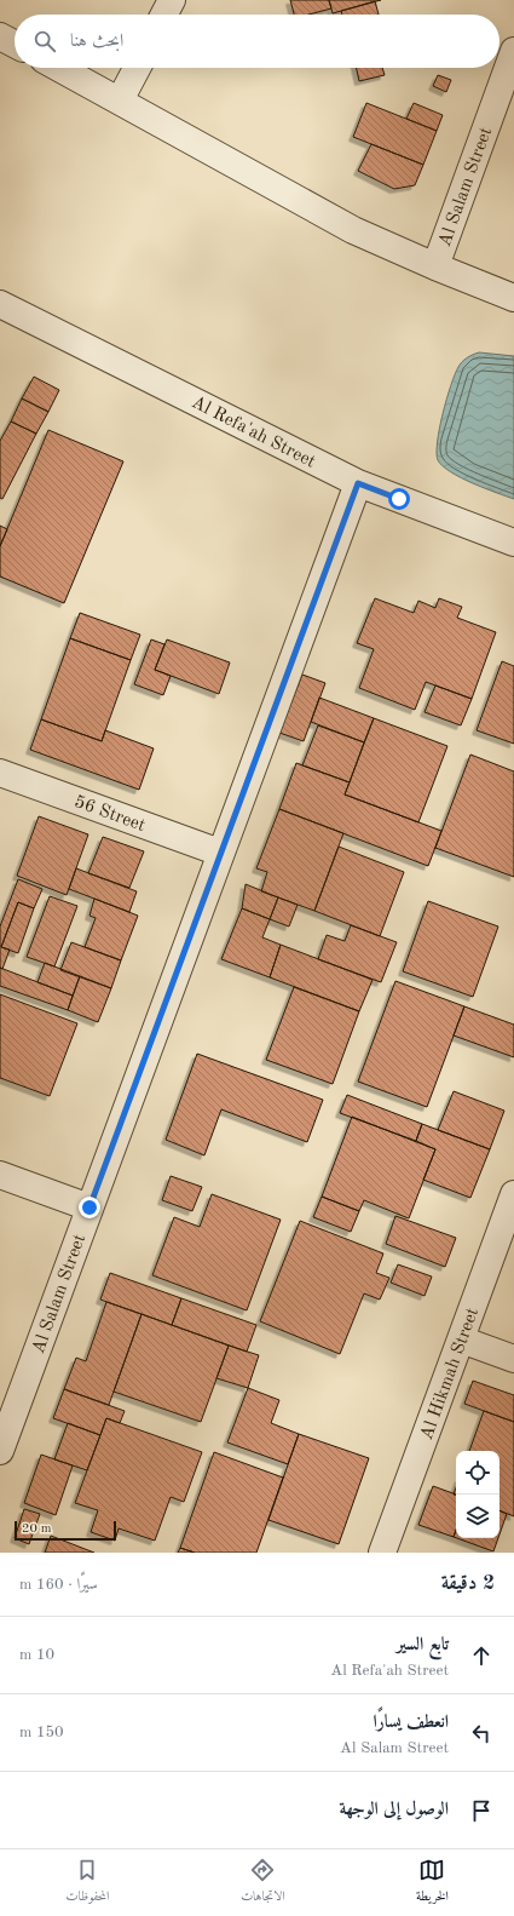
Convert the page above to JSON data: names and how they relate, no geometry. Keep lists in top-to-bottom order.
{
  "streets": {
    "street": [
      "Al Salam Street",
      "Al Refa'ah Street",
      "56 Street",
      "Al Hikmah Street"
    ]
  },
  "crossings": [
    ["Al Salam Street", "Al Refa'ah Street"],
    ["Al Salam Street", "56 Street"]
  ],
  "scale_bar": "20 m",
  "page": {
    "search": "ابحث هنا",
    "scale": "20 m",
    "heading": ["2 دقيقة", "سيرًا · 160 m"],
    "list": [
      ["تابع السير", "Al Refa'ah Street", "10 m"],
      ["انعطف يسارًا", "Al Salam Street", "150 m"],
      "الوصول إلى الوجهة"
    ],
    "nav": ["الخريطة", "الاتجاهات", "المحفوظات"]
  }
}
